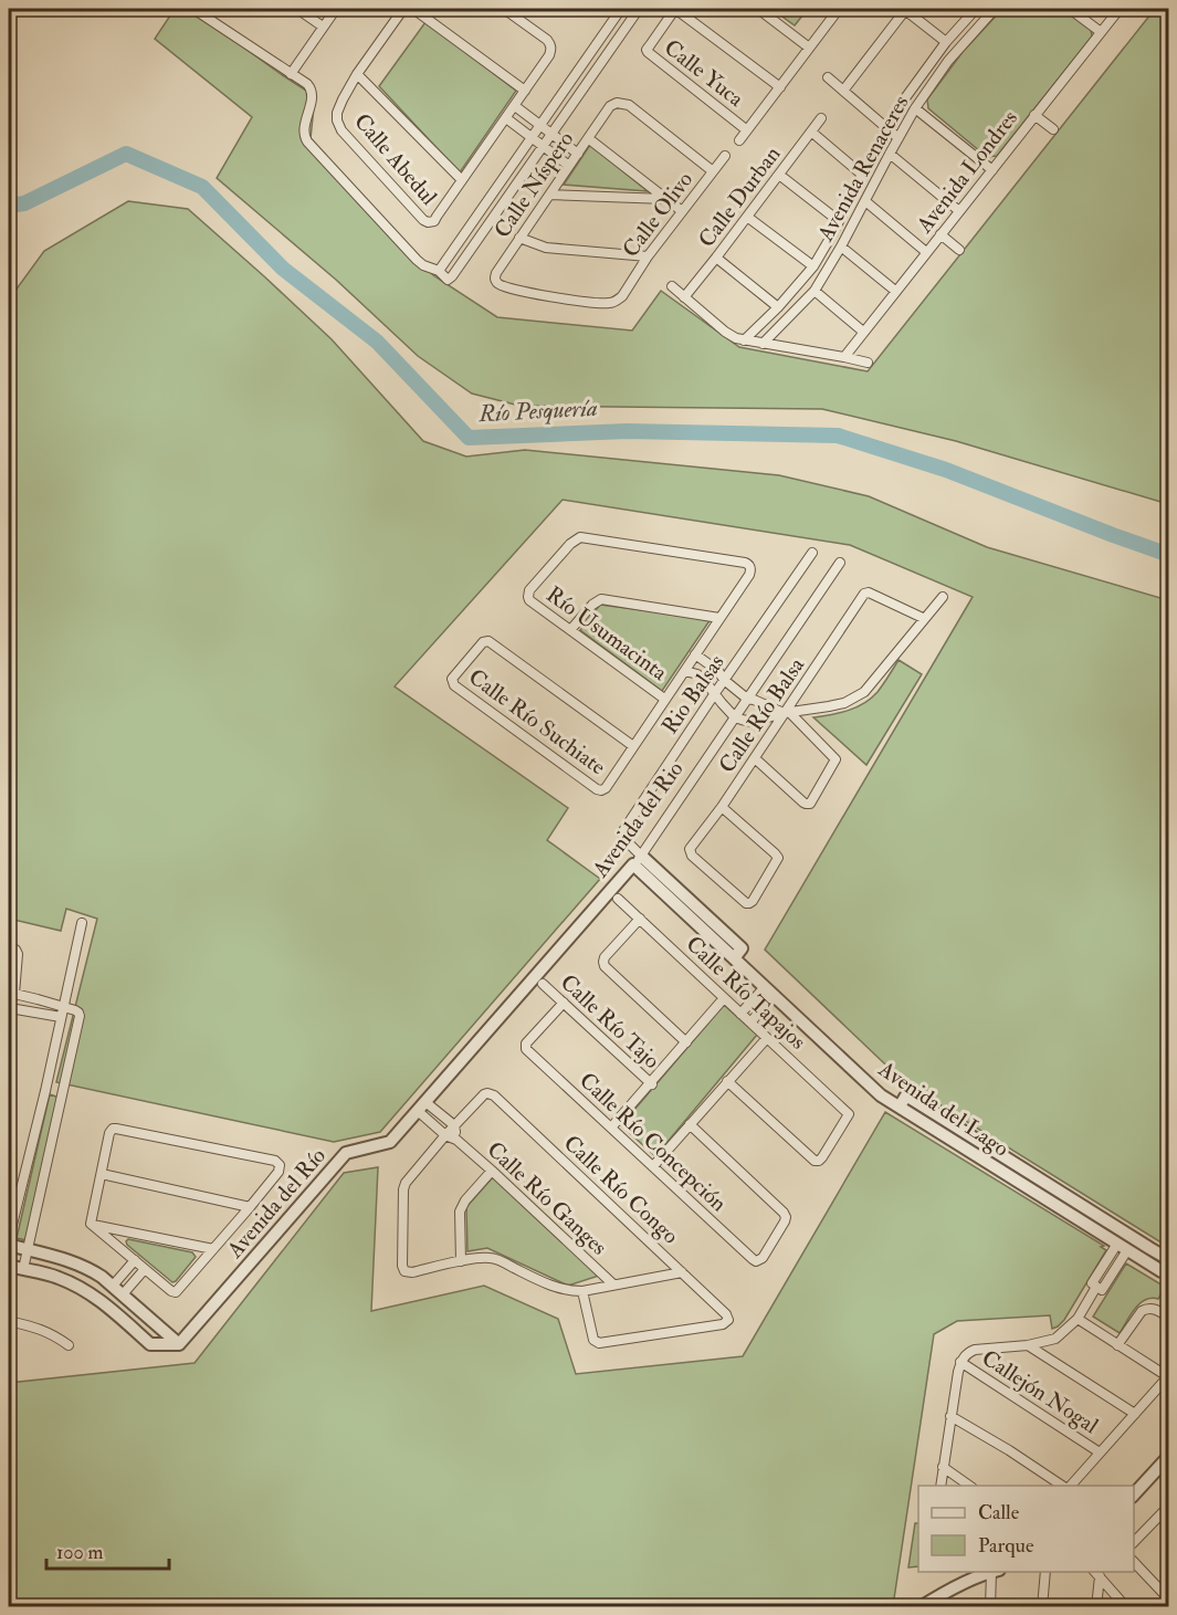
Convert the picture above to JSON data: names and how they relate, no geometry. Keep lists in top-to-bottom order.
{
  "streets": {
    "street": [
      "Calle Yuca",
      "Calle Abedul",
      "Avenida Renaceres",
      "Avenida Londres",
      "Calle Níspero",
      "Calle Durban",
      "Calle Olivo",
      "Río Usumacinta",
      "Rio Balsas",
      "Calle Río Balsa",
      "Calle Río Suchiate",
      "Avenida del Rio",
      "Calle Río Tapajos",
      "Calle Río Tajo",
      "Avenida del Lago",
      "Calle Río Concepción",
      "Calle Río Congo",
      "Calle Río Ganges",
      "Avenida del Río",
      "Callejón Nogal"
    ]
  },
  "crossings": [
    ["Calle Níspero", "Calle Olivo"],
    ["Rio Balsas", "Avenida del Rio"],
    ["Rio Balsas", "Avenida del Lago"],
    ["Avenida del Rio", "Avenida del Lago"],
    ["Avenida del Rio", "Calle Río Ganges"],
    ["Avenida del Rio", "Avenida del Río"],
    ["Calle Río Tajo", "Calle Río Concepción"],
    ["Calle Río Congo", "Calle Río Ganges"],
    ["Calle Río Ganges", "Avenida del Río"]
  ],
  "water": ["Río Pesquería"],
  "legend": ["Calle", "Parque"],
  "scale_bar": "100 m"
}
